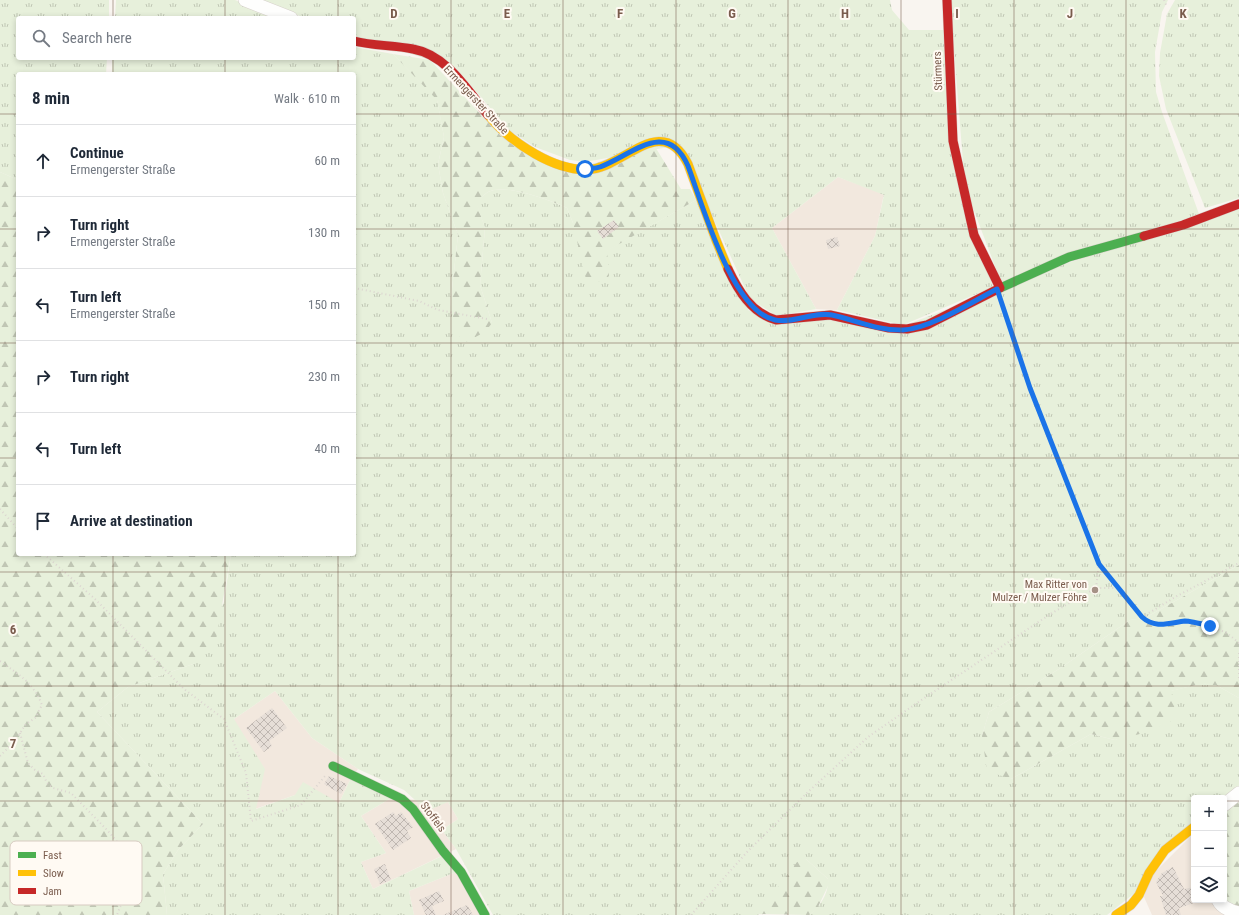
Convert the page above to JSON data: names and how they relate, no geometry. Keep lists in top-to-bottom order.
{
  "streets": {
    "street": ["Stürmers", "Ermengerster Straße", "Stoffels"]
  },
  "crossings": [
    ["Stürmers", "Ermengerster Straße"]
  ],
  "places": ["Max Ritter von Mulzer / Mulzer Föhre"],
  "legend": ["Fast", "Slow", "Jam"],
  "page": {
    "search": "Search here",
    "heading": ["8 min", "Walk · 610 m"],
    "list": [
      ["Continue", "Ermengerster Straße", "60 m"],
      ["Turn right", "Ermengerster Straße", "130 m"],
      ["Turn left", "Ermengerster Straße", "150 m"],
      ["Turn right", "230 m"],
      ["Turn left", "40 m"],
      "Arrive at destination"
    ],
    "map_buttons": ["+", "−"]
  },
  "grid": {
    "columns": [
      "D",
      "E",
      "F",
      "G",
      "H",
      "I",
      "J",
      "K"
    ],
    "rows": ["6", "7"]
  }
}
